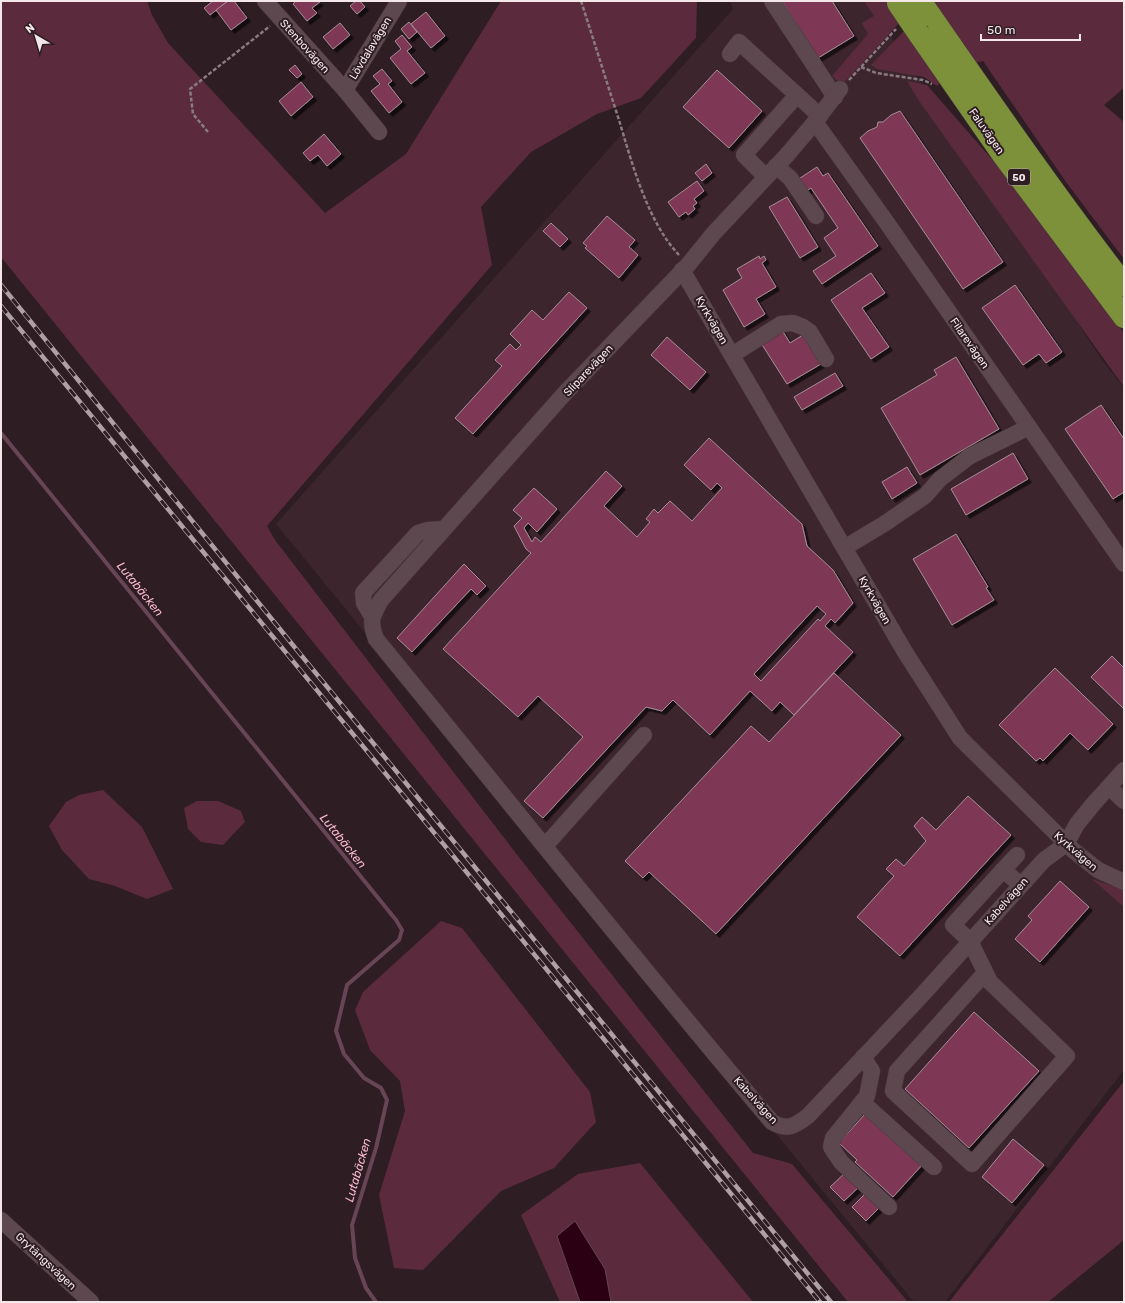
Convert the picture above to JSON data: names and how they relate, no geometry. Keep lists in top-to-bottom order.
{
  "streets": {
    "highway": ["Faluvägen", "50"],
    "street": [
      "Stenbovägen",
      "Lövdalavägen",
      "Kyrkvägen",
      "Filarevägen",
      "Sliparevägen",
      "Kabelvägen",
      "Grytängsvägen"
    ]
  },
  "crossings": [
    ["Stenbovägen", "Lövdalavägen"],
    ["Kyrkvägen", "Sliparevägen"],
    ["Kyrkvägen", "Kabelvägen"],
    ["Sliparevägen", "Kabelvägen"]
  ],
  "water": ["Lutabäcken"],
  "scale_bar": "50 m",
  "north": "top left"
}
